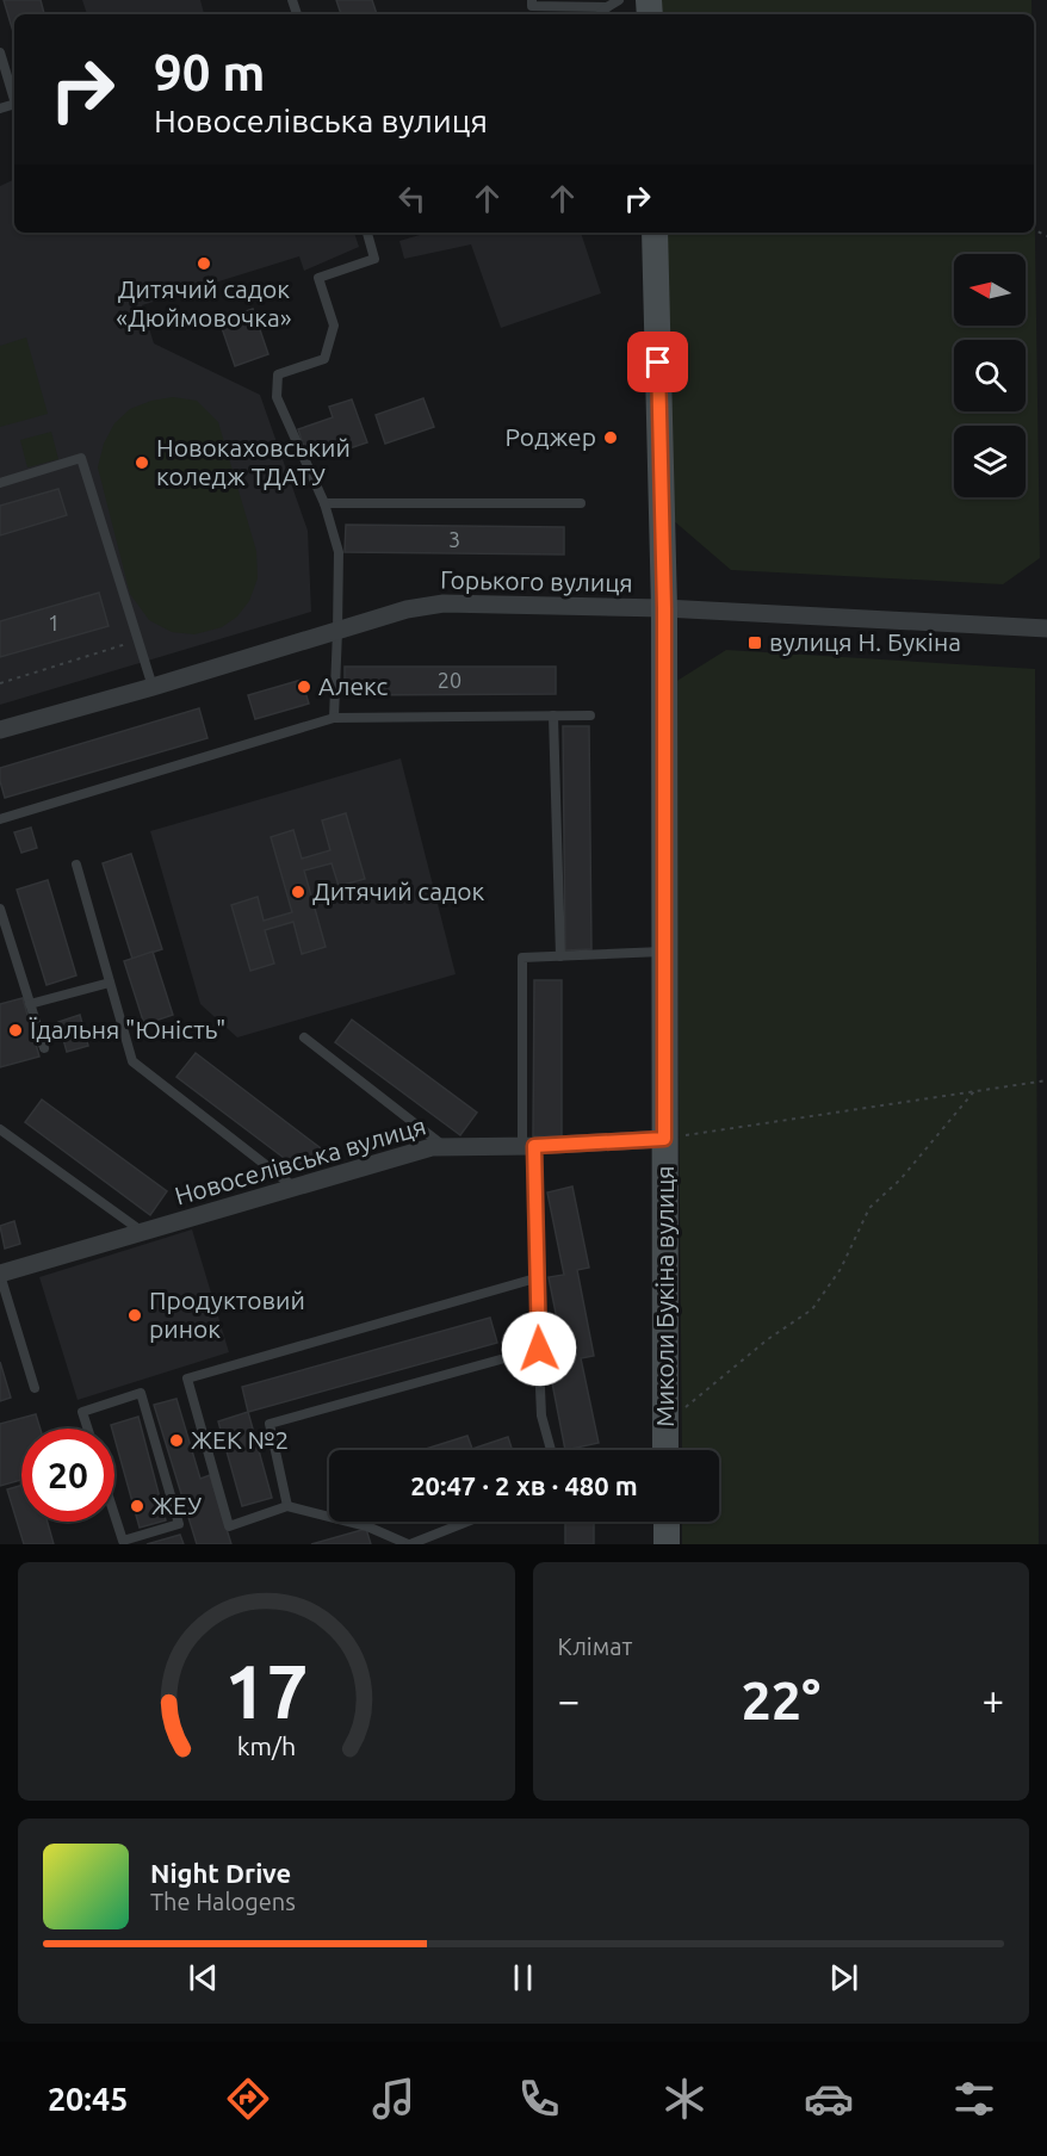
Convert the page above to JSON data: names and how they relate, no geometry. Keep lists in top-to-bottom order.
{
  "streets": {
    "street": ["Горького вулиця", "Новоселівська вулиця", "Миколи Букіна вулиця"]
  },
  "crossings": [
    ["Горького вулиця", "Миколи Букіна вулиця"],
    ["Новоселівська вулиця", "Миколи Букіна вулиця"]
  ],
  "places": {
    "other": [
      "Дитячий садок «Дюймовочка»",
      "Роджер",
      "Новокаховський коледж ТДАТУ",
      "Алекс",
      "Дитячий садок",
      "Їдальня \"Юність\"",
      "Продуктовий ринок",
      "ЖЕК №2",
      "ЖЕУ"
    ],
    "transit": ["вулиця Н. Букіна"]
  },
  "house_numbers": ["3", "1", "20"],
  "north": "left",
  "page": {
    "turn": ["90 m", "Новоселівська вулиця"],
    "limit": "20",
    "trip": "20:47 · 2 хв · 480 m",
    "tile": "Клімат",
    "heat": ["−", "22°", "+"],
    "song": ["Night Drive", "The Halogens"],
    "tabs": "20:45",
    "gauge": ["17", "km/h"]
  }
}
